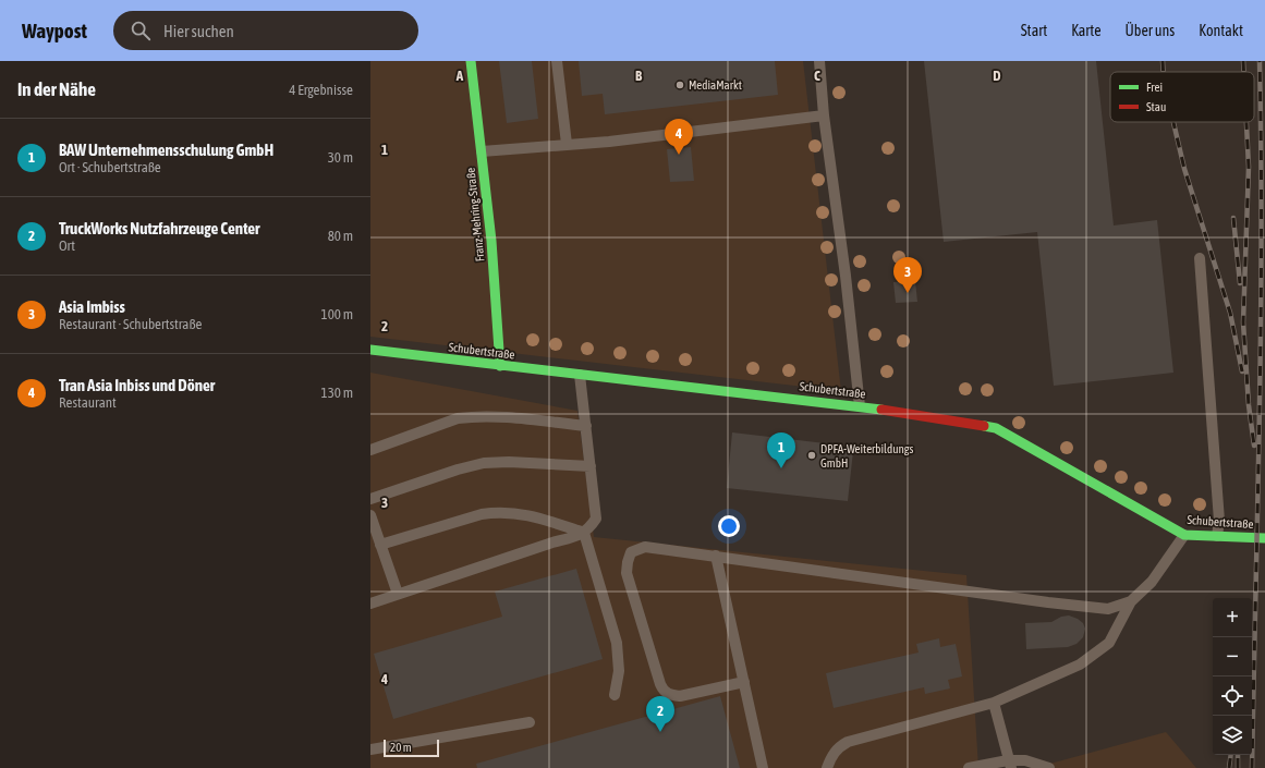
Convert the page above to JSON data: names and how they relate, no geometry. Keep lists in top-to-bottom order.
{
  "streets": {
    "street": ["Franz-Mehring-Straße", "Schubertstraße"]
  },
  "crossings": [
    ["Franz-Mehring-Straße", "Schubertstraße"]
  ],
  "places": ["MediaMarkt", "DPFA-Weiterbildungs GmbH"],
  "legend": ["Frei", "Stau"],
  "scale_bar": "20 m",
  "page": {
    "header": "Waypost",
    "search": "Hier suchen",
    "nav": [
      "Start",
      "Karte",
      "Über uns",
      "Kontakt"
    ],
    "heading": ["In der Nähe", "4 Ergebnisse"],
    "list": [
      {
        "mark": "1",
        "name": "BAW Unternehmensschulung GmbH",
        "note": "Ort · Schubertstraße",
        "value": "30 m"
      },
      {
        "mark": "2",
        "name": "TruckWorks Nutzfahrzeuge Center",
        "note": "Ort",
        "value": "80 m"
      },
      {
        "mark": "3",
        "name": "Asia Imbiss",
        "note": "Restaurant · Schubertstraße",
        "value": "100 m"
      },
      {
        "mark": "4",
        "name": "Tran Asia Inbiss und Döner",
        "note": "Restaurant",
        "value": "130 m"
      }
    ],
    "pins": [
      "4",
      "3",
      "1",
      "2"
    ],
    "map_buttons": ["+", "−"],
    "scale": "20 m"
  },
  "grid": {
    "columns": [
      "A",
      "B",
      "C",
      "D"
    ],
    "rows": [
      "1",
      "2",
      "3",
      "4"
    ]
  }
}
